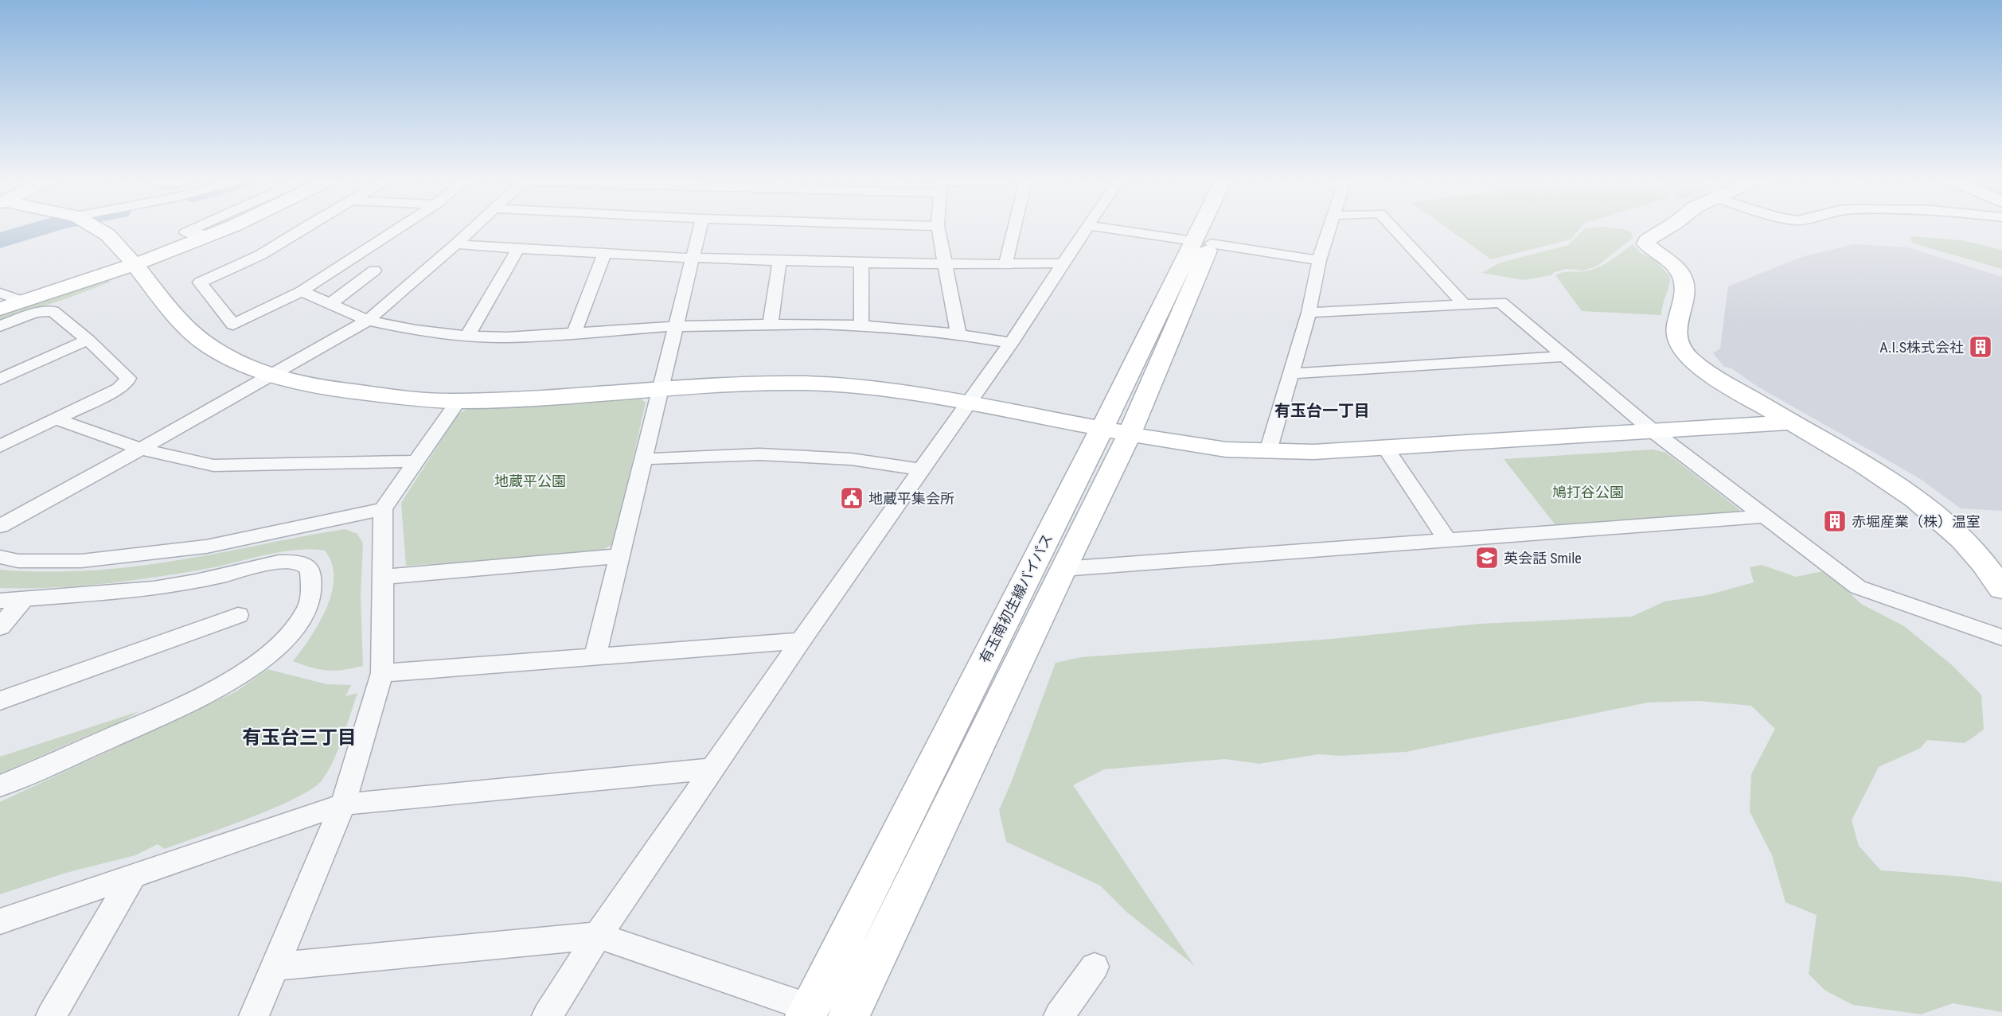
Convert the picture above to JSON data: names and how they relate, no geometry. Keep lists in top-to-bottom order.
{
  "streets": {
    "street": ["有玉南初生線バイパス"]
  },
  "districts": ["有玉台一丁目", "有玉台三丁目"],
  "parks": ["地蔵平公園", "鳩打谷公園"],
  "places": {
    "building": ["A.I.S株式会社", "赤堀産業（株）温室"],
    "public building": ["地蔵平集会所"],
    "school or university": ["英会話 Smile"]
  }
}
